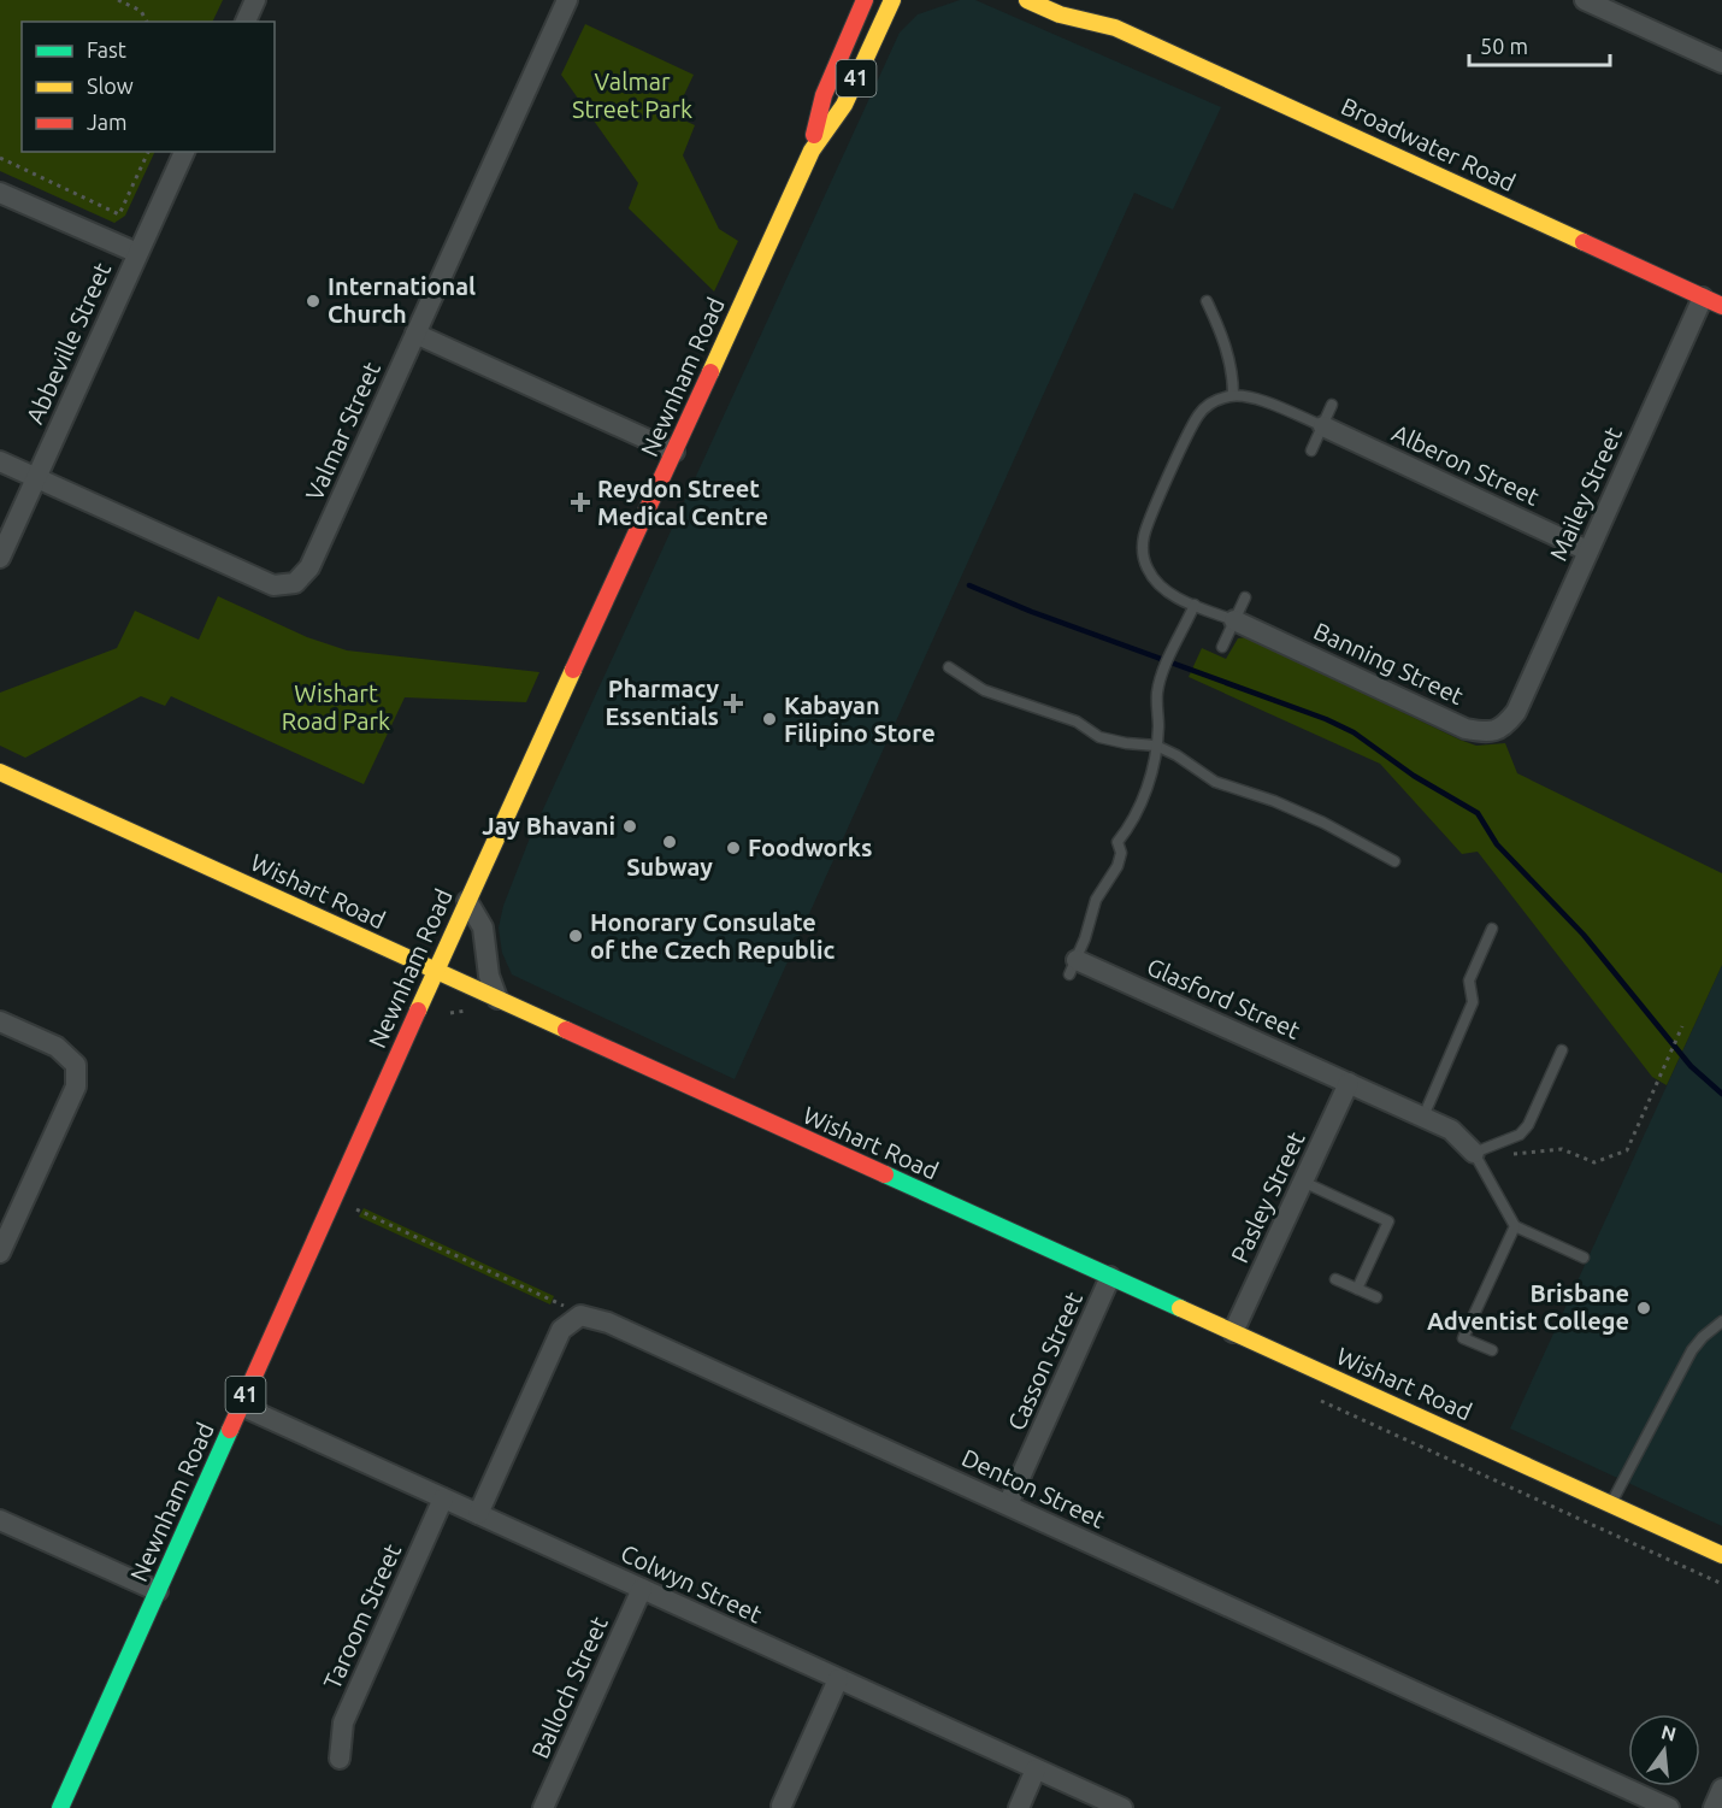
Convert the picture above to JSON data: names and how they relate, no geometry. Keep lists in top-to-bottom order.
{
  "streets": {
    "main road": [
      "41",
      "Broadwater Road",
      "Newnham Road",
      "Wishart Road"
    ],
    "street": [
      "Abbeville Street",
      "Valmar Street",
      "Alberon Street",
      "Mailey Street",
      "Banning Street",
      "Glasford Street",
      "Pasley Street",
      "Casson Street",
      "Denton Street",
      "Colwyn Street",
      "Taroom Street",
      "Balloch Street"
    ]
  },
  "crossings": [
    ["Broadwater Road", "Mailey Street"],
    ["Abbeville Street", "Valmar Street"],
    ["Newnham Road", "Wishart Road"],
    ["Newnham Road", "Colwyn Street"],
    ["Alberon Street", "Mailey Street"],
    ["Mailey Street", "Banning Street"],
    ["Wishart Road", "Pasley Street"],
    ["Wishart Road", "Casson Street"],
    ["Glasford Street", "Pasley Street"],
    ["Casson Street", "Denton Street"],
    ["Colwyn Street", "Taroom Street"],
    ["Colwyn Street", "Balloch Street"]
  ],
  "parks": ["Valmar Street Park", "Wishart Road Park"],
  "places": {
    "other": [
      "International Church",
      "Kabayan Filipino Store",
      "Jay Bhavani",
      "Subway",
      "Foodworks",
      "Honorary Consulate of the Czech Republic",
      "Brisbane Adventist College"
    ],
    "health": ["Reydon Street Medical Centre", "Pharmacy Essentials"]
  },
  "legend": ["Fast", "Slow", "Jam"],
  "scale_bar": "50 m",
  "north": "top"
}
